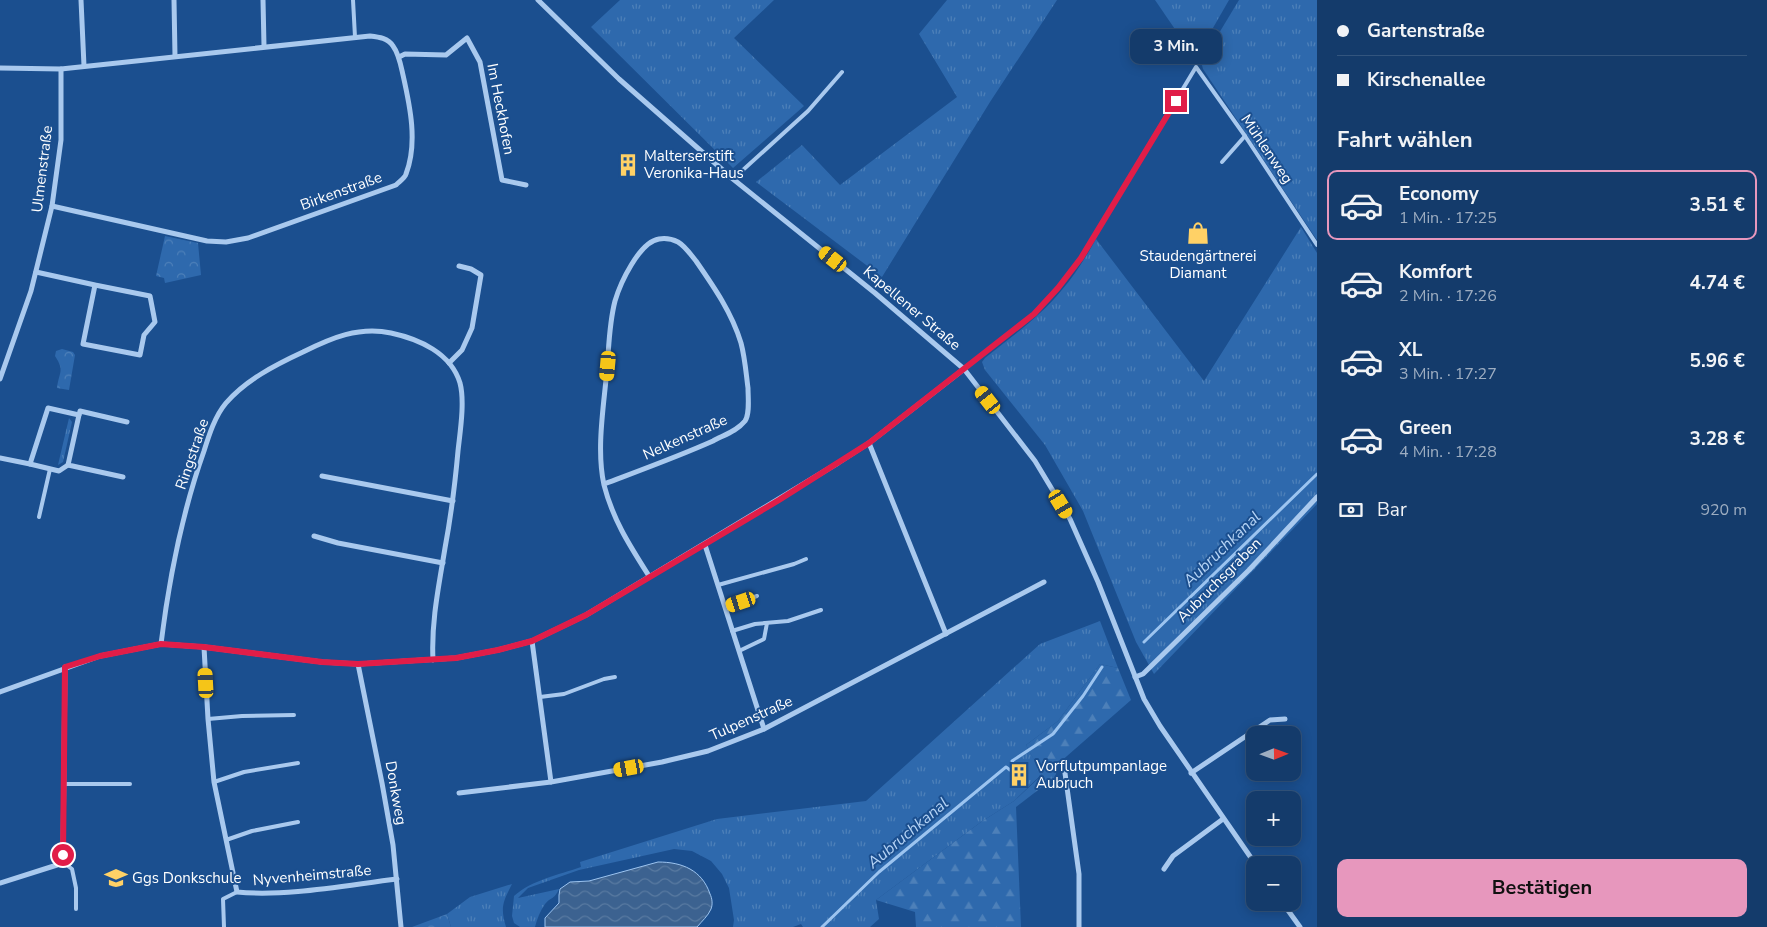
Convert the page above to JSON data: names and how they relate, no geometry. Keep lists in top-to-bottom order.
{
  "streets": {
    "street": [
      "Im Heckhofen",
      "Ulmenstraße",
      "Birkenstraße",
      "Kapellener Straße",
      "Nelkenstraße",
      "Ringstraße",
      "Aubruchsgraben",
      "Tulpenstraße",
      "Donkweg",
      "Nyvenheimstraße"
    ],
    "lane": ["Mühlenweg"]
  },
  "crossings": [
    ["Im Heckhofen", "Birkenstraße"],
    ["Mühlenweg", "Kapellener Straße"],
    ["Ulmenstraße", "Birkenstraße"],
    ["Kapellener Straße", "Aubruchsgraben"],
    ["Donkweg", "Nyvenheimstraße"]
  ],
  "water": ["Aubruchkanal"],
  "places": {
    "building": ["Malterserstift Veronika-Haus", "Vorflutpumpanlage Aubruch"],
    "shop": ["Staudengärtnerei Diamant"],
    "school or university": ["Ggs Donkschule"]
  },
  "north": "right",
  "page": {
    "banner": ["Gartenstraße", "Kirschenallee"],
    "bubble": "3 Min.",
    "heading": "Fahrt wählen",
    "list": [
      {
        "name": "Economy",
        "note": "1 Min. · 17:25",
        "value": "3.51 €"
      },
      {
        "name": "Komfort",
        "note": "2 Min. · 17:26",
        "value": "4.74 €"
      },
      {
        "name": "XL",
        "note": "3 Min. · 17:27",
        "value": "5.96 €"
      },
      {
        "name": "Green",
        "note": "4 Min. · 17:28",
        "value": "3.28 €"
      }
    ],
    "pay": ["Bar", "920 m"],
    "map_buttons": ["+", "−"],
    "buttons": "Bestätigen"
  }
}
